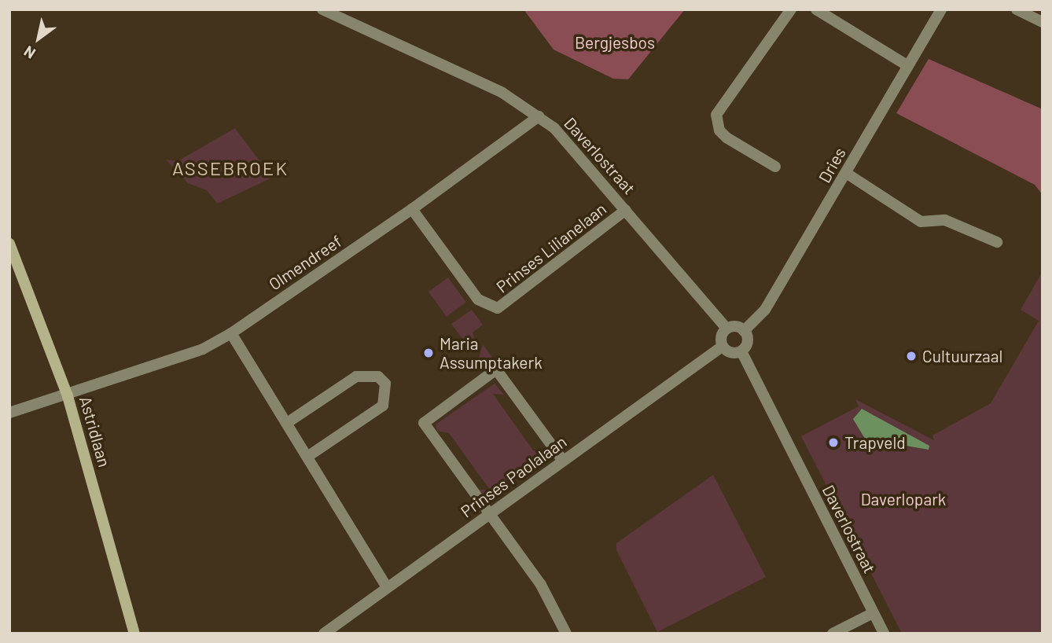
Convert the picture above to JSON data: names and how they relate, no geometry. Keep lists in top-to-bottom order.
{
  "streets": {
    "main road": ["Astridlaan"],
    "street": [
      "Daverlostraat",
      "Dries",
      "Prinses Lilianelaan",
      "Olmendreef",
      "Prinses Paolalaan"
    ]
  },
  "crossings": [
    ["Daverlostraat", "Dries"],
    ["Daverlostraat", "Prinses Lilianelaan"],
    ["Daverlostraat", "Olmendreef"],
    ["Daverlostraat", "Prinses Paolalaan"],
    ["Dries", "Prinses Paolalaan"],
    ["Prinses Lilianelaan", "Olmendreef"],
    ["Olmendreef", "Astridlaan"]
  ],
  "districts": ["ASSEBROEK"],
  "parks": ["Bergjesbos", "Daverlopark"],
  "places": ["Maria Assumptakerk", "Cultuurzaal", "Trapveld"],
  "north": "bottom left"
}
